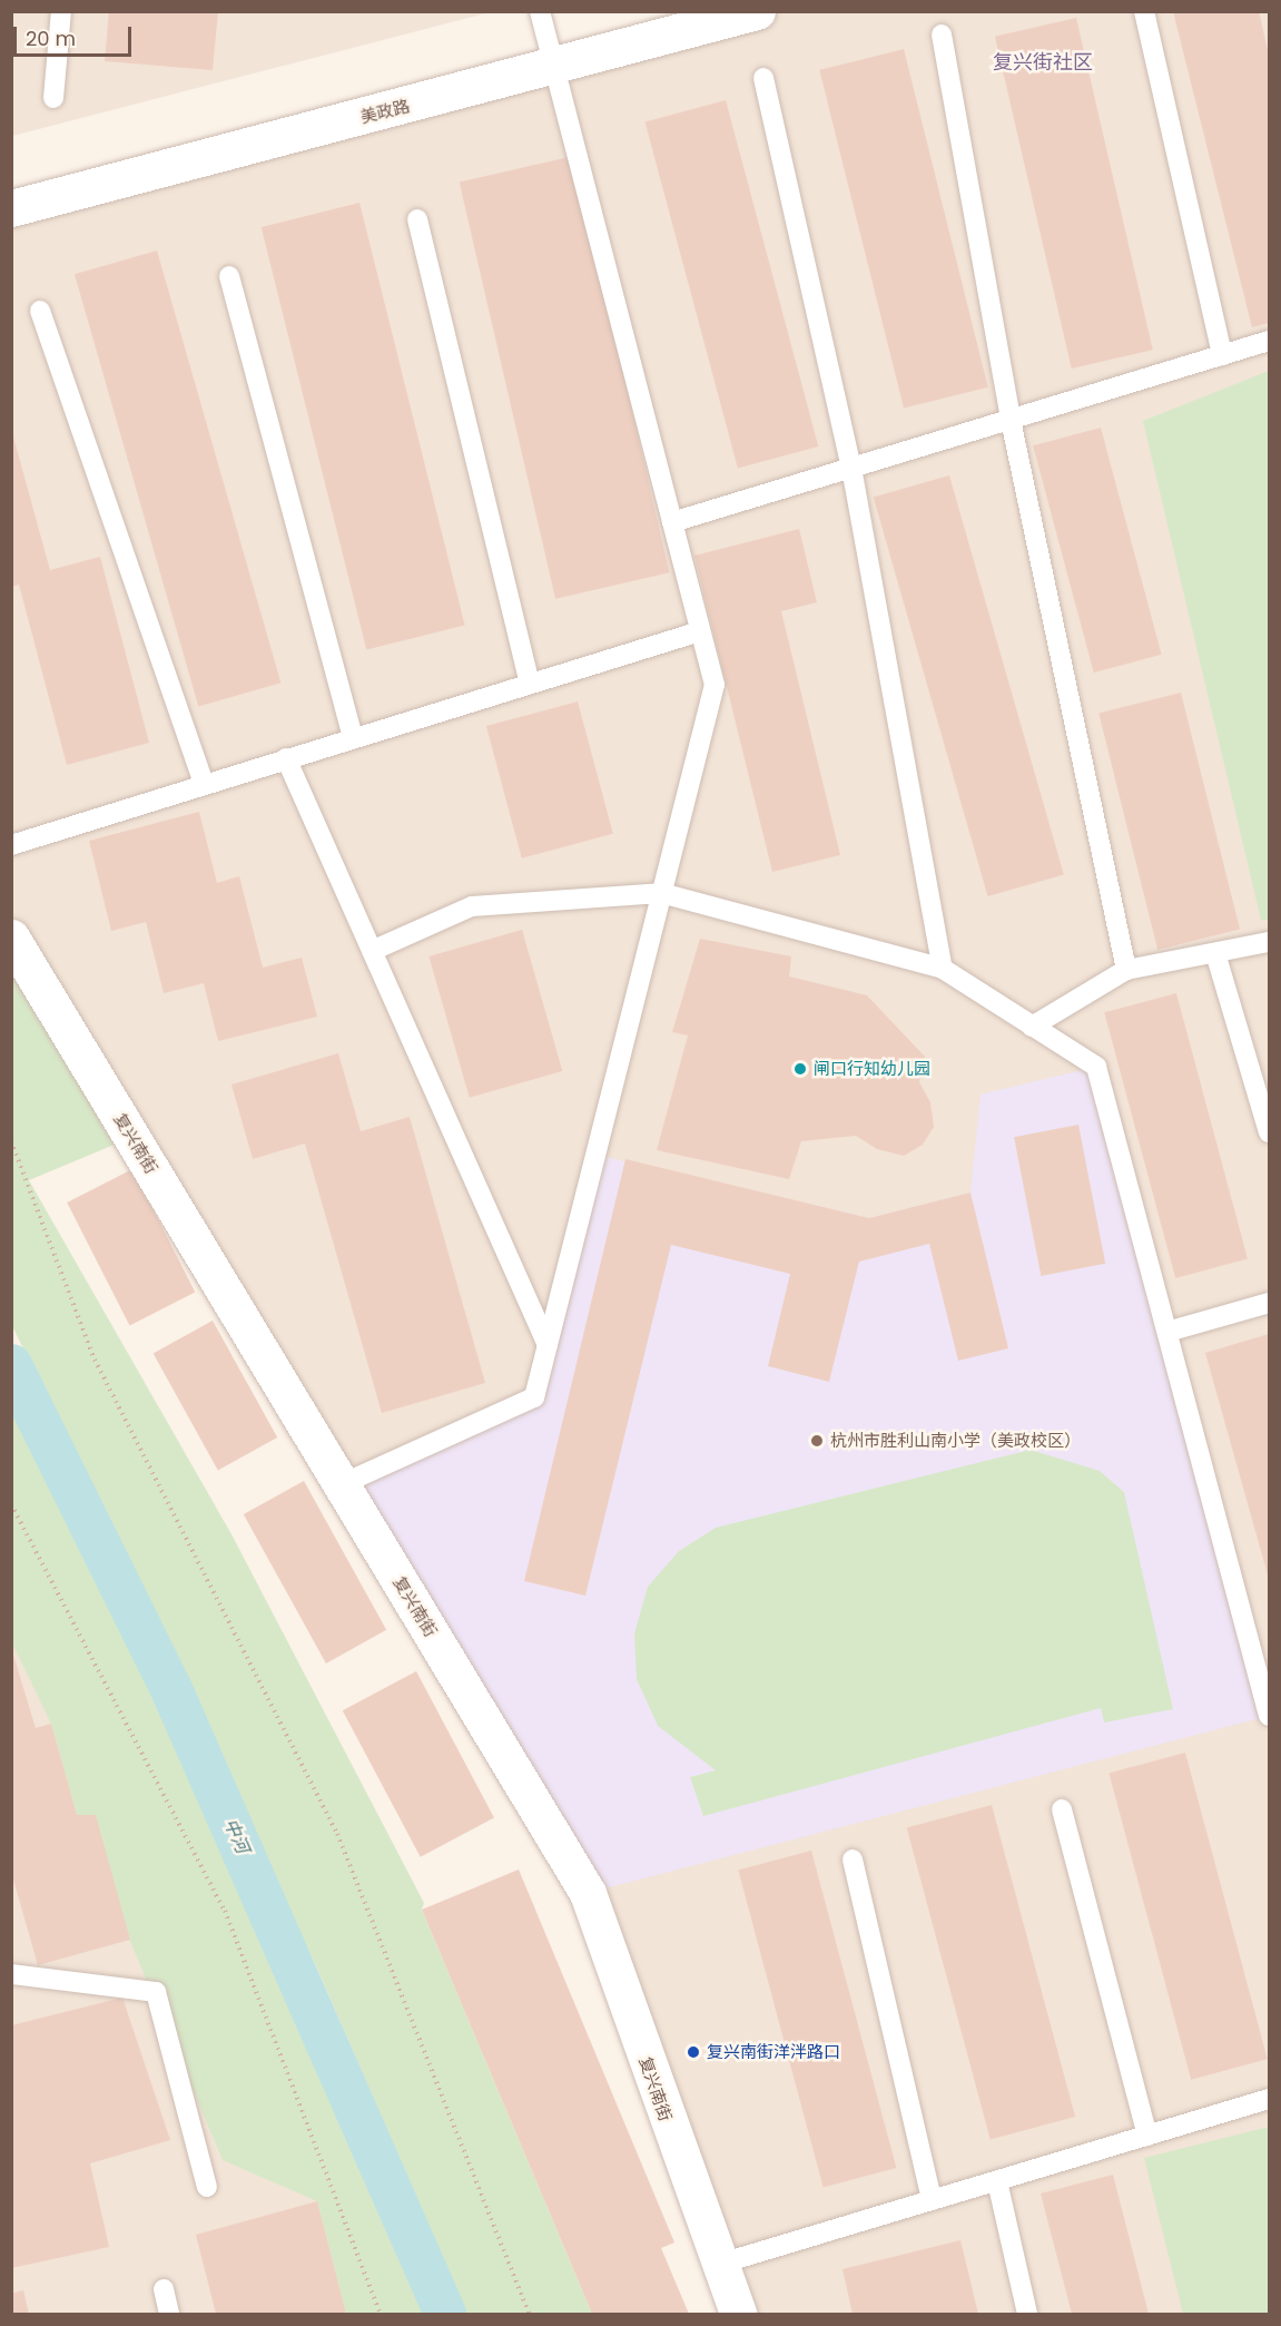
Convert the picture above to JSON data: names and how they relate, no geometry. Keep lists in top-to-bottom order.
{
  "streets": {
    "street": ["美政路", "复兴南街"]
  },
  "districts": ["复兴街社区"],
  "water": ["中河"],
  "places": ["闸口行知幼儿园", "杭州市胜利山南小学（美政校区）", "复兴南街洋泮路口"],
  "scale_bar": "20 m"
}
